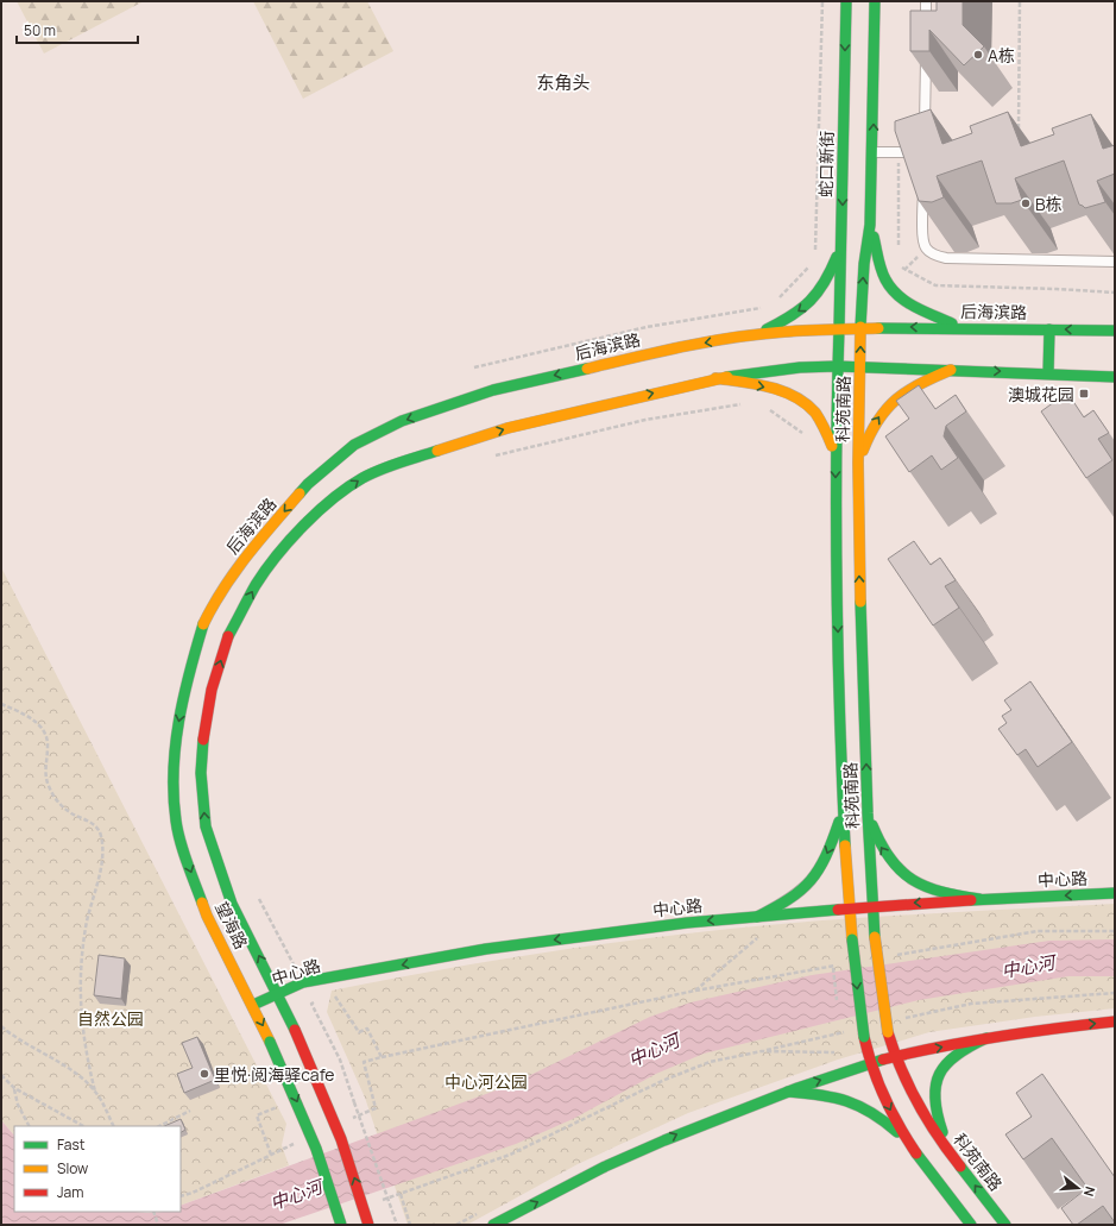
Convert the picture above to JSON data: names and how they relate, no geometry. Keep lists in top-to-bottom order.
{
  "streets": {
    "main road": [
      "蛇口新街",
      "后海滨路",
      "科苑南路",
      "中心路",
      "望海路"
    ]
  },
  "crossings": [
    ["蛇口新街", "后海滨路"],
    ["蛇口新街", "科苑南路"],
    ["后海滨路", "科苑南路"],
    ["后海滨路", "望海路"],
    ["科苑南路", "中心路"],
    ["中心路", "望海路"]
  ],
  "one_way": ["后海滨路", "中心路"],
  "districts": ["东角头"],
  "water": ["中心河"],
  "parks": ["自然公园", "中心河公园"],
  "places": {
    "other": ["A栋", "B栋", "里悦·阅海驿cafe"],
    "transit": ["澳城花园"]
  },
  "legend": ["Fast", "Slow", "Jam"],
  "scale_bar": "50 m",
  "north": "right"
}
